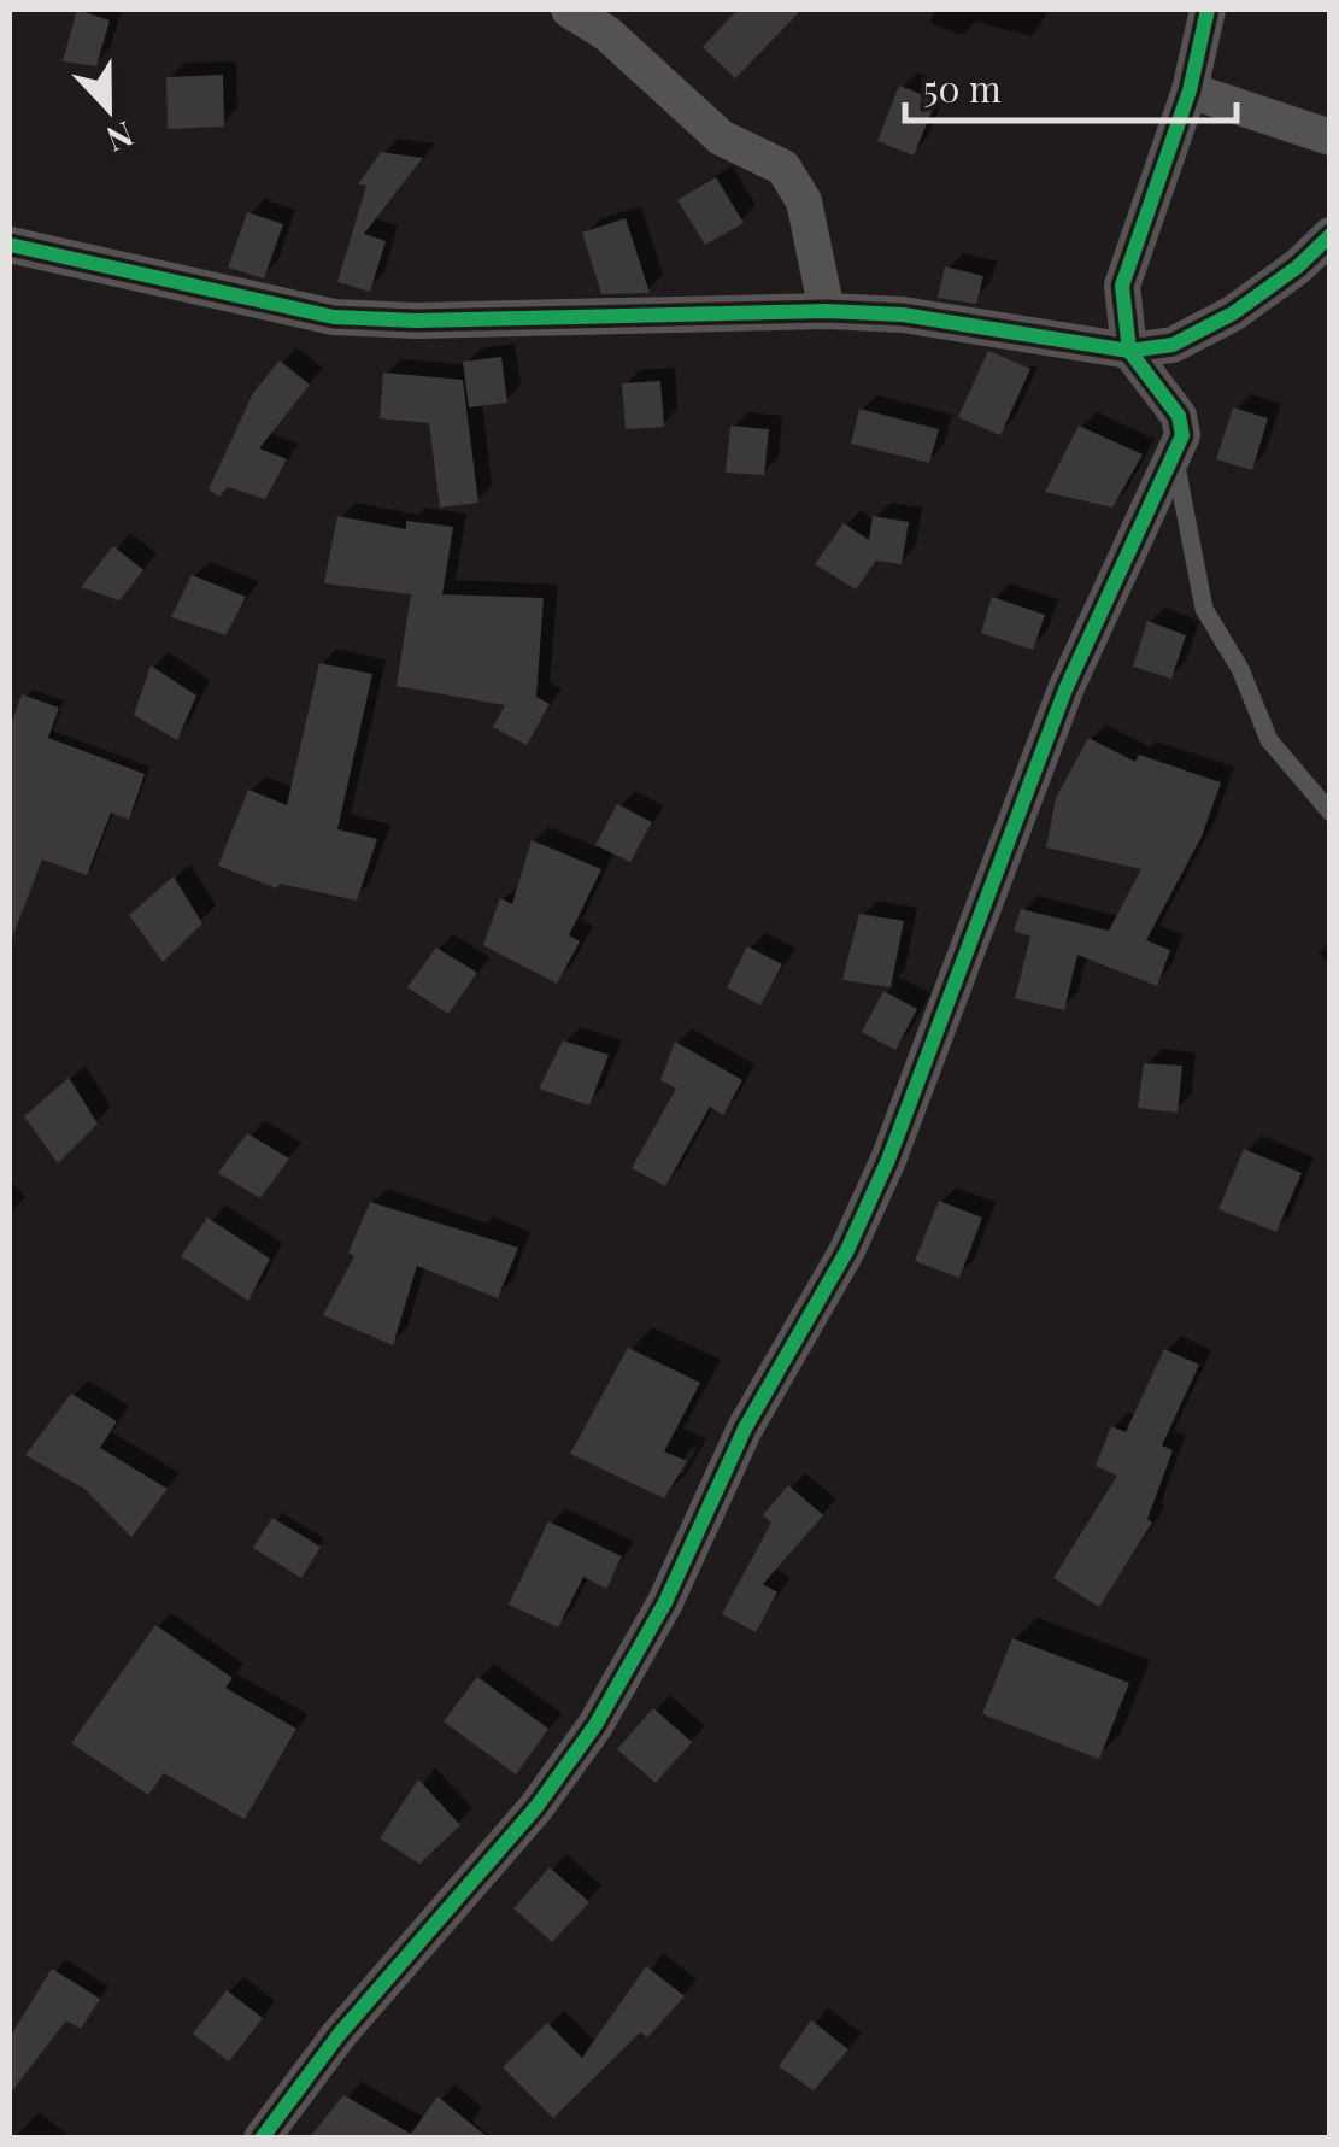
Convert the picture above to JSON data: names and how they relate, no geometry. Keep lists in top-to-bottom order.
{
  "scale_bar": "50 m",
  "north": "bottom"
}
